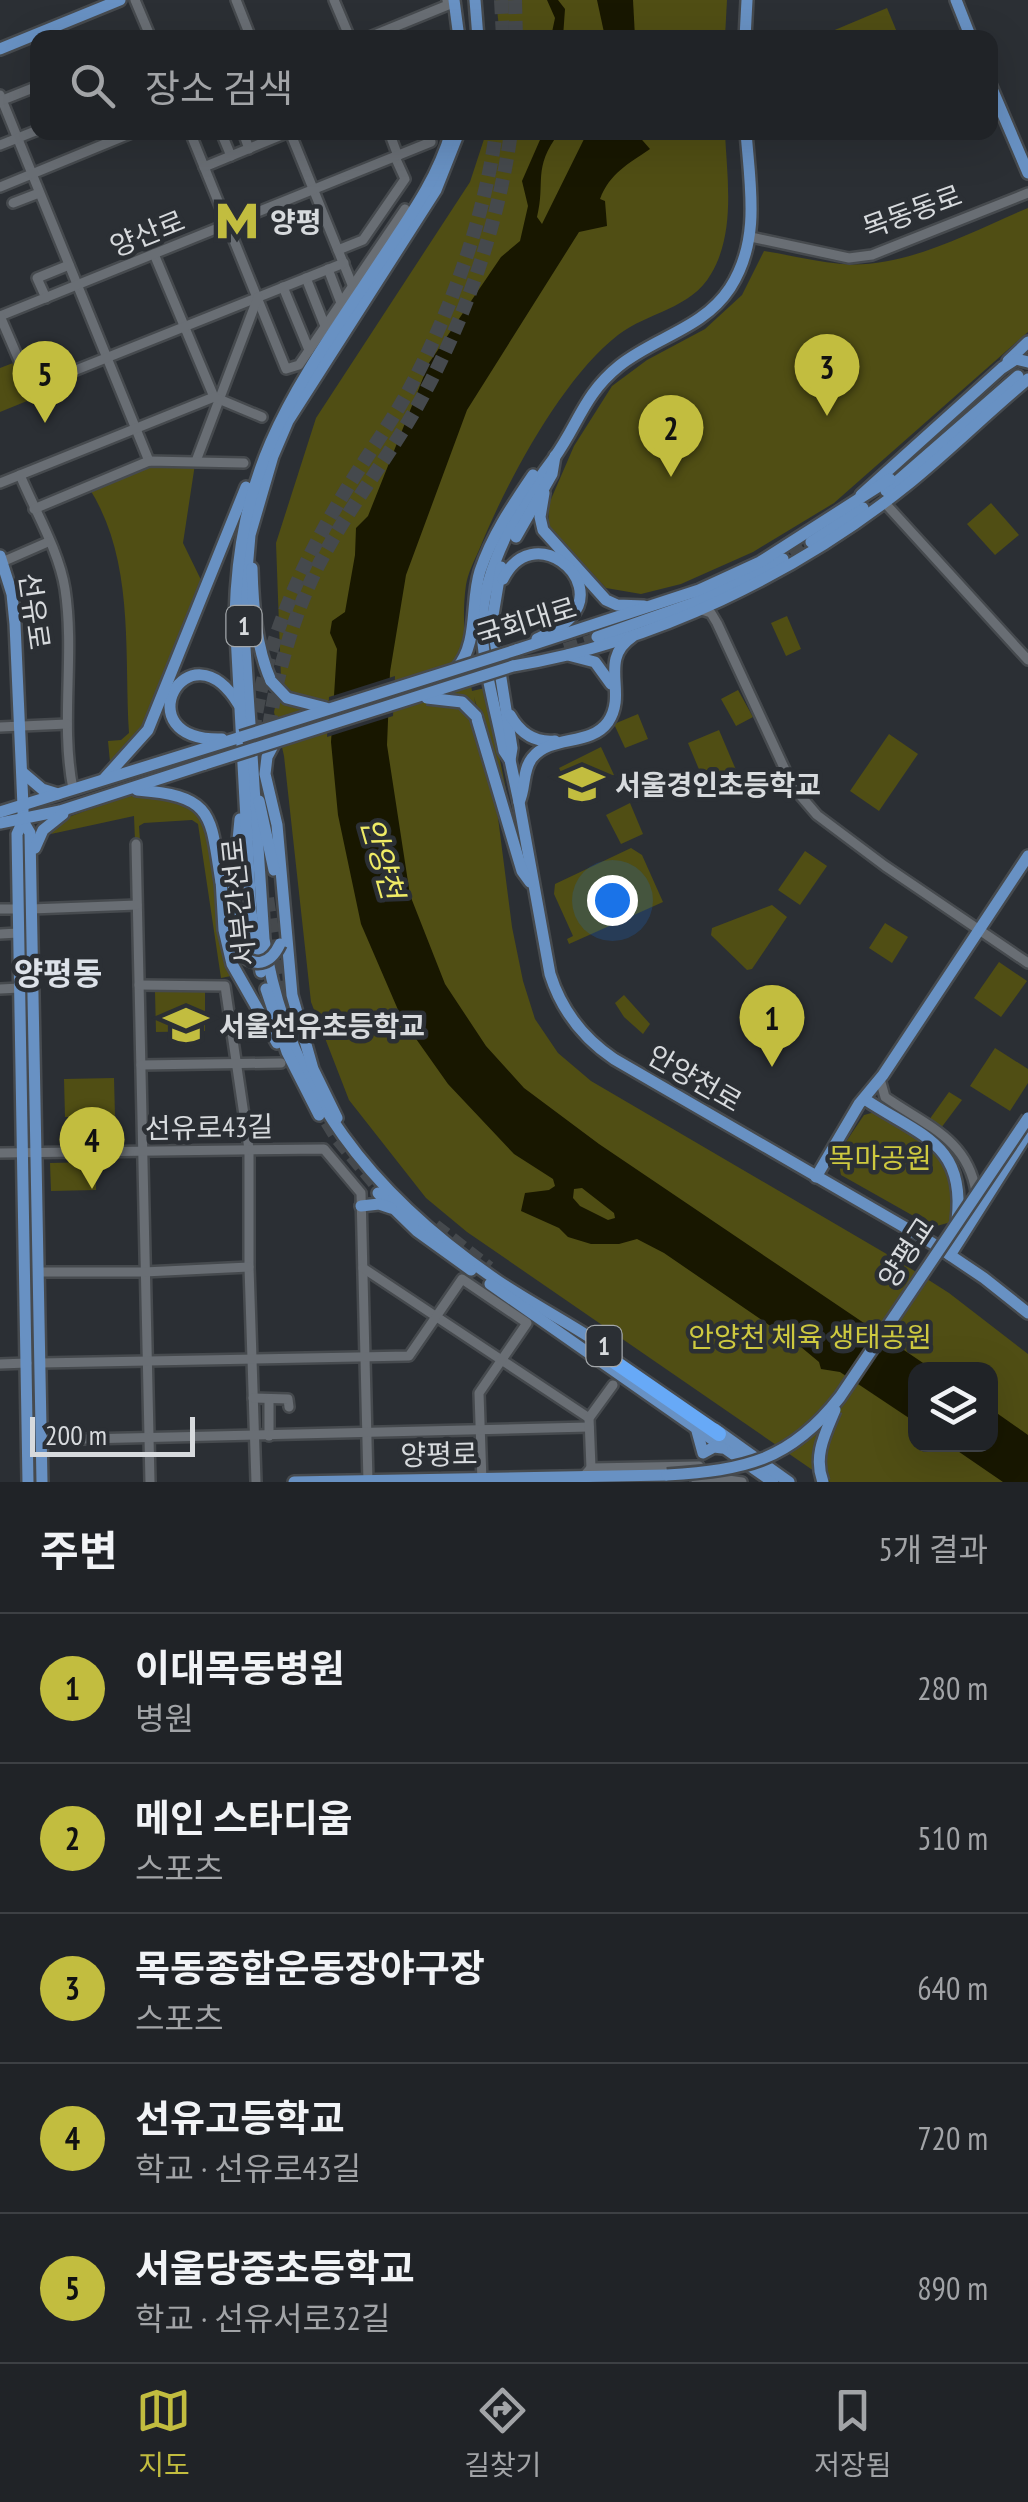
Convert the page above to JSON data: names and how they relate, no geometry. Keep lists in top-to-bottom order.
{
  "streets": {
    "main road": [
      "선유로",
      "국회대로",
      "1",
      "서부간선로",
      "안양천로",
      "양평교",
      "양평로"
    ],
    "street": ["목동동로", "양산로", "선유로43길"]
  },
  "crossings": [
    ["목동동로", "안양천로"],
    ["선유로", "국회대로"],
    ["선유로", "선유로43길"],
    ["양평교", "양평로"]
  ],
  "districts": ["양평동"],
  "water": ["안양천"],
  "parks": ["목마공원", "안양천 체육 생태공원"],
  "places": {
    "metro station": ["양평"],
    "school or university": ["서울경인초등학교", "서울선유초등학교"]
  },
  "scale_bar": "200 m",
  "page": {
    "search": "장소 검색",
    "pins": [
      "3",
      "5",
      "2",
      "1",
      "4"
    ],
    "scale": "200 m",
    "heading": ["주변", "5개 결과"],
    "list": [
      {
        "mark": "1",
        "name": "이대목동병원",
        "note": "병원",
        "value": "280 m"
      },
      {
        "mark": "2",
        "name": "메인 스타디움",
        "note": "스포츠",
        "value": "510 m"
      },
      {
        "mark": "3",
        "name": "목동종합운동장야구장",
        "note": "스포츠",
        "value": "640 m"
      },
      {
        "mark": "4",
        "name": "선유고등학교",
        "note": "학교 · 선유로43길",
        "value": "720 m"
      },
      {
        "mark": "5",
        "name": "서울당중초등학교",
        "note": "학교 · 선유서로32길",
        "value": "890 m"
      }
    ],
    "nav": ["지도", "길찾기", "저장됨"]
  }
}
